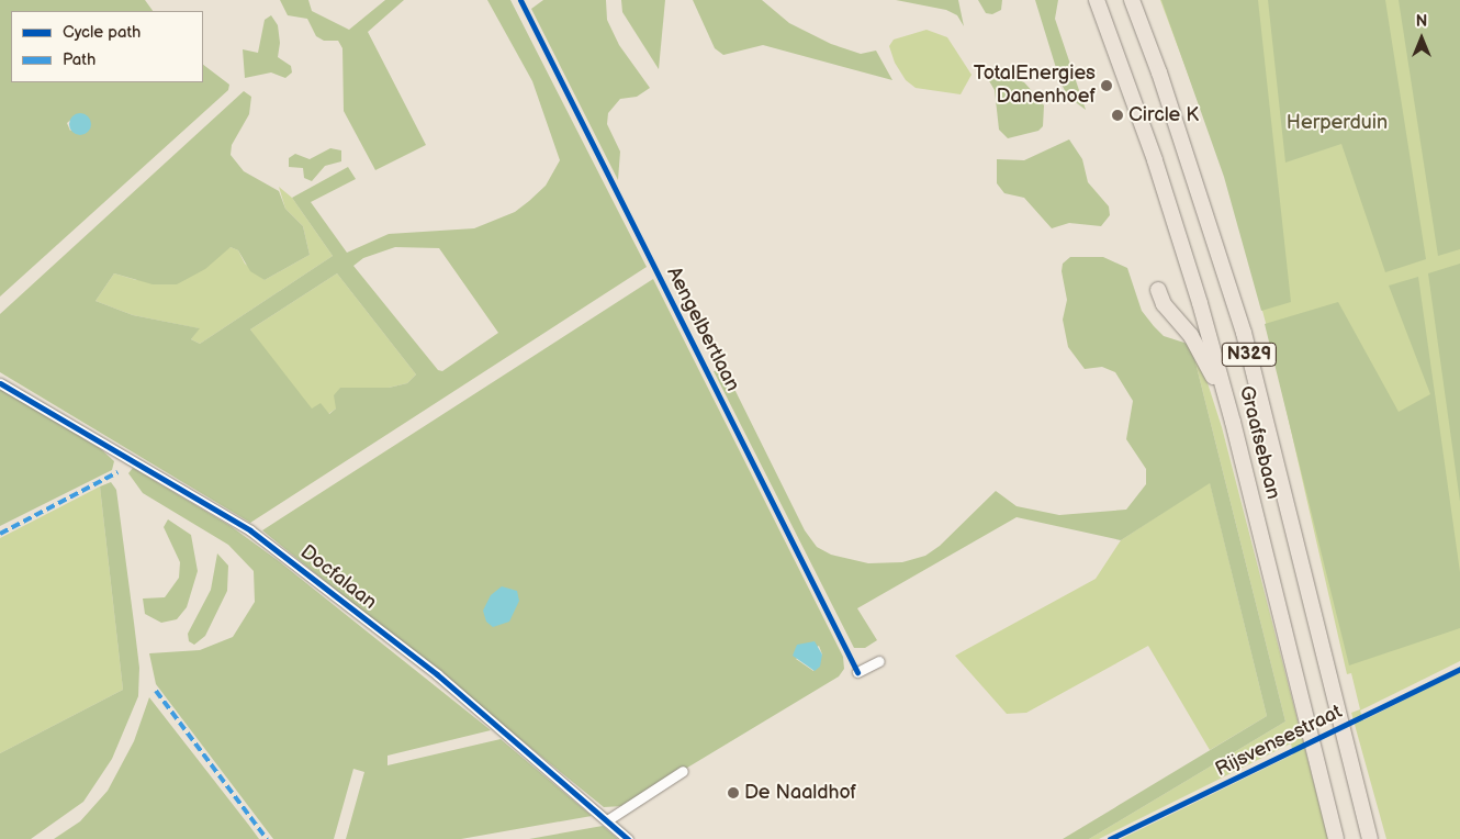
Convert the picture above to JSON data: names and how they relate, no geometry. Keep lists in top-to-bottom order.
{
  "streets": {
    "main road": ["N329", "Graafsebaan"],
    "street": ["Docfalaan"],
    "cycle path": ["Aengelbertlaan", "Rijsvensestraat"]
  },
  "parks": ["Herperduin"],
  "places": ["TotalEnergies Danenhoef", "Circle K", "De Naaldhof"],
  "legend": ["Cycle path", "Path"],
  "north": "top"
}
